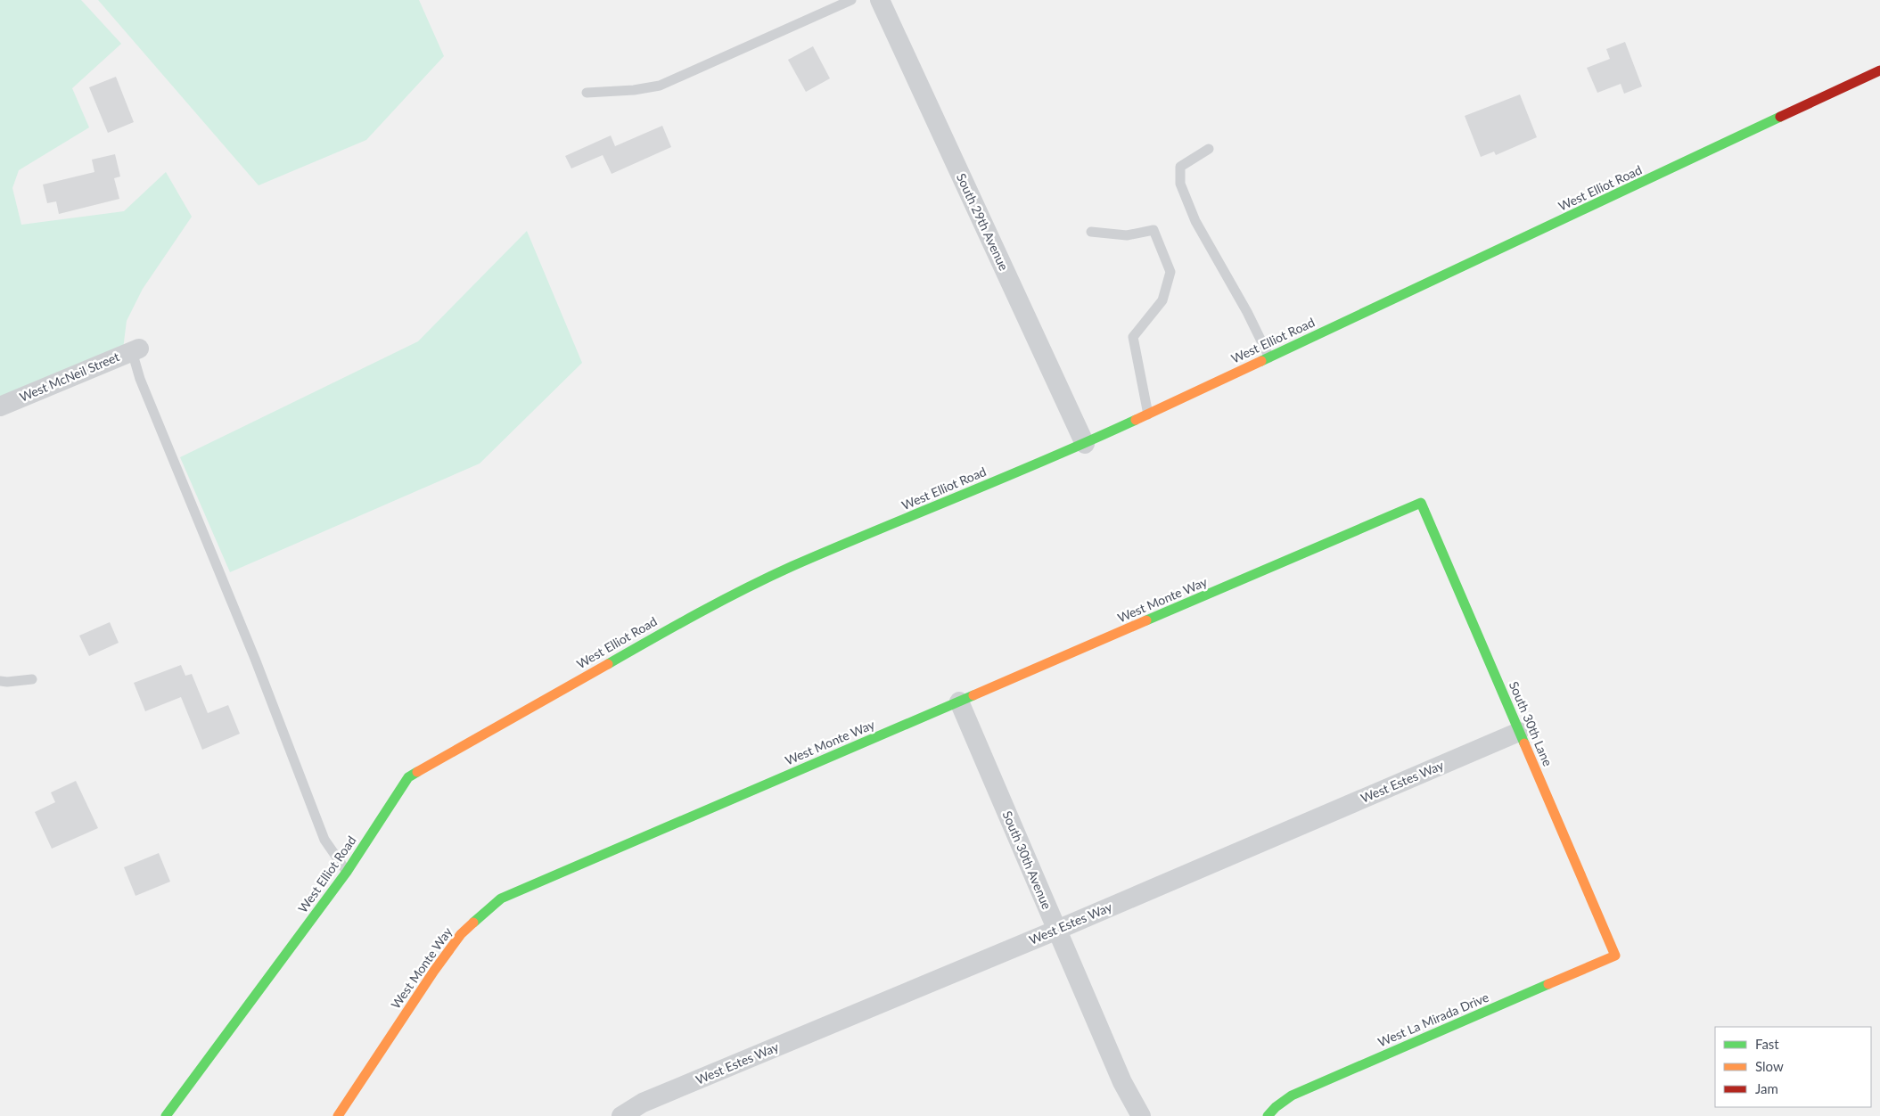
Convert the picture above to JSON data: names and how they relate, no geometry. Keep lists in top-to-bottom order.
{
  "streets": {
    "street": [
      "West Elliot Road",
      "South 29th Avenue",
      "West McNeil Street",
      "West Monte Way",
      "South 30th Lane",
      "West Estes Way",
      "South 30th Avenue",
      "West La Mirada Drive"
    ]
  },
  "crossings": [
    ["West Elliot Road", "South 29th Avenue"],
    ["West Monte Way", "South 30th Lane"],
    ["West Monte Way", "South 30th Avenue"],
    ["South 30th Lane", "West Estes Way"],
    ["South 30th Lane", "West La Mirada Drive"],
    ["West Estes Way", "South 30th Avenue"]
  ],
  "legend": ["Fast", "Slow", "Jam"]
}
